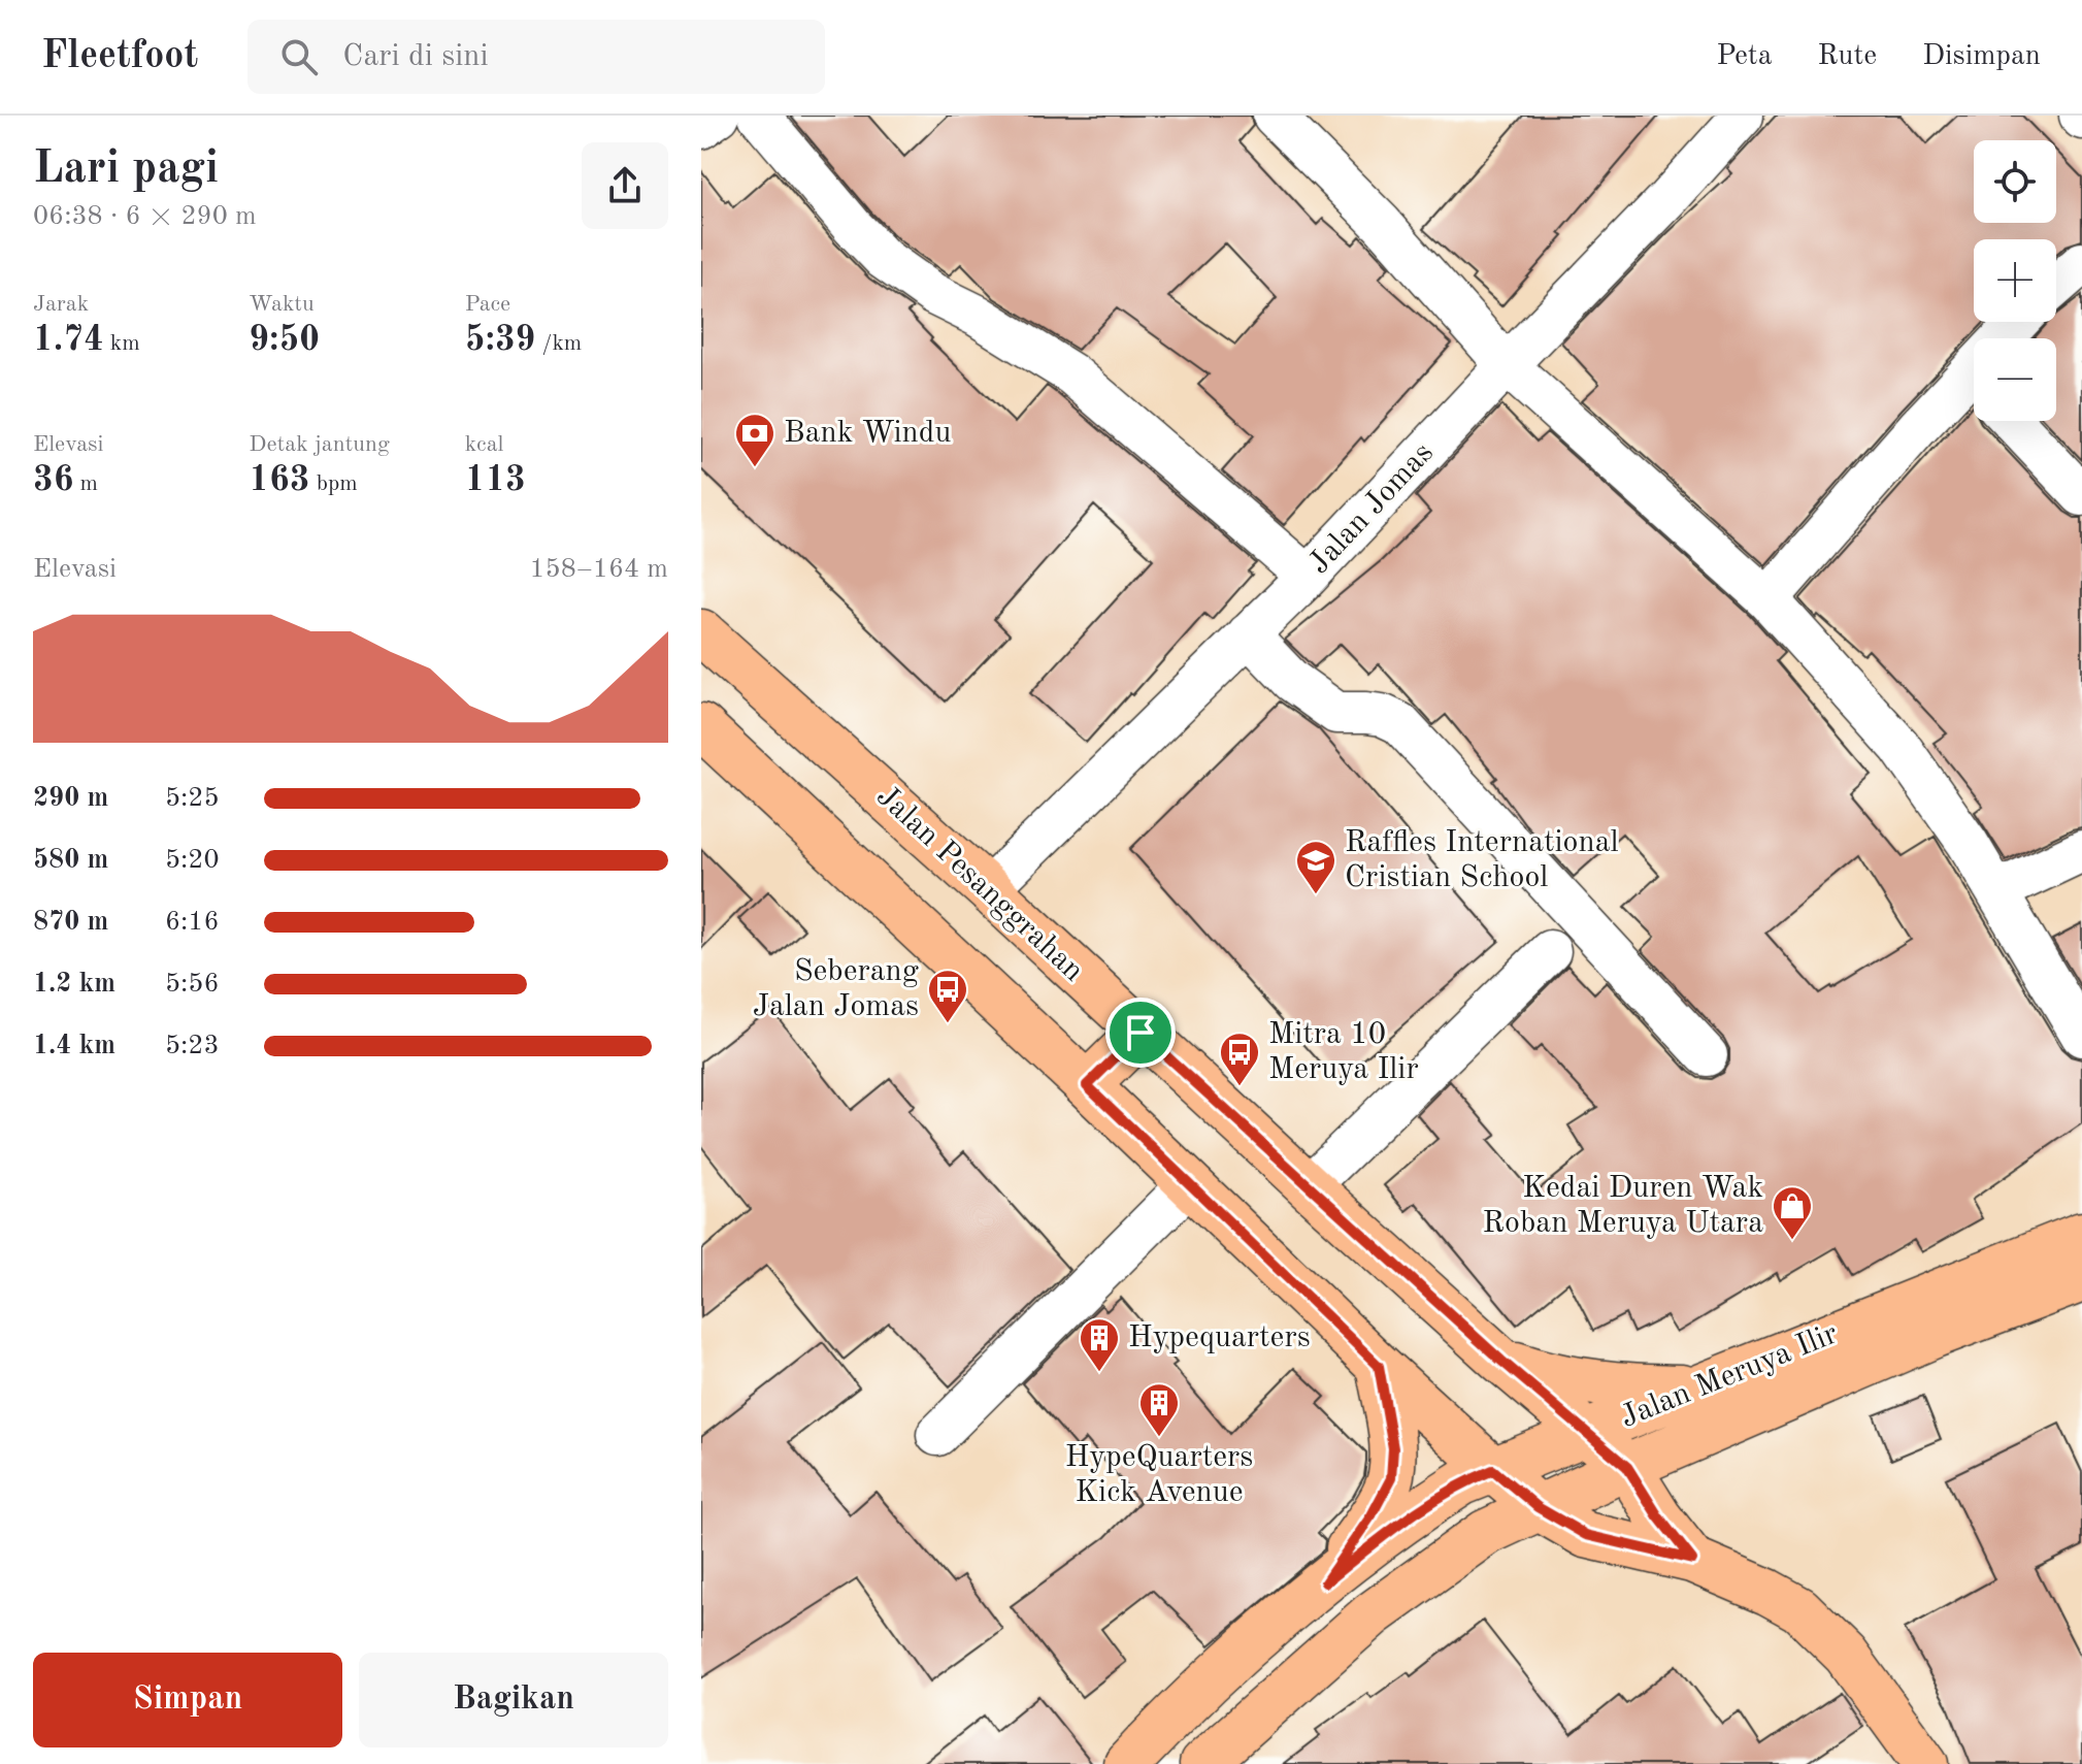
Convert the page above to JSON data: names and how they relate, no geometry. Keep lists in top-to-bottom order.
{
  "streets": {
    "main road": ["Jalan Pesanggrahan", "Jalan Meruya Ilir"],
    "street": ["Jalan Jomas"]
  },
  "crossings": [
    ["Jalan Jomas", "Jalan Pesanggrahan"],
    ["Jalan Pesanggrahan", "Jalan Meruya Ilir"]
  ],
  "places": {
    "bank": ["Bank Windu"],
    "school or university": ["Raffles International Cristian School"],
    "bus stop": ["Seberang Jalan Jomas", "Mitra 10 Meruya Ilir"],
    "shop": ["Kedai Duren Wak Roban Meruya Utara"],
    "building": ["Hypequarters", "HypeQuarters Kick Avenue"]
  },
  "page": {
    "header": "Fleetfoot",
    "search": "Cari di sini",
    "nav": ["Peta", "Rute", "Disimpan"],
    "heading": ["Lari pagi", "06:38 · 6 × 290 m"],
    "map_buttons": ["+", "−"],
    "stats": [
      ["Jarak", "1.74 km"],
      ["Waktu", "9:50"],
      ["Pace", "5:39 /km"],
      ["Elevasi", "36 m"],
      ["Detak jantung", "163 bpm"],
      ["kcal", "113"]
    ],
    "chart": ["Elevasi", "158–164 m"],
    "list": [
      {
        "name": "290 m",
        "note": "5:25"
      },
      {
        "name": "580 m",
        "note": "5:20"
      },
      {
        "name": "870 m",
        "note": "6:16"
      },
      {
        "name": "1.2 km",
        "note": "5:56"
      },
      {
        "name": "1.4 km",
        "note": "5:23"
      }
    ],
    "buttons": ["Simpan", "Bagikan"]
  }
}
